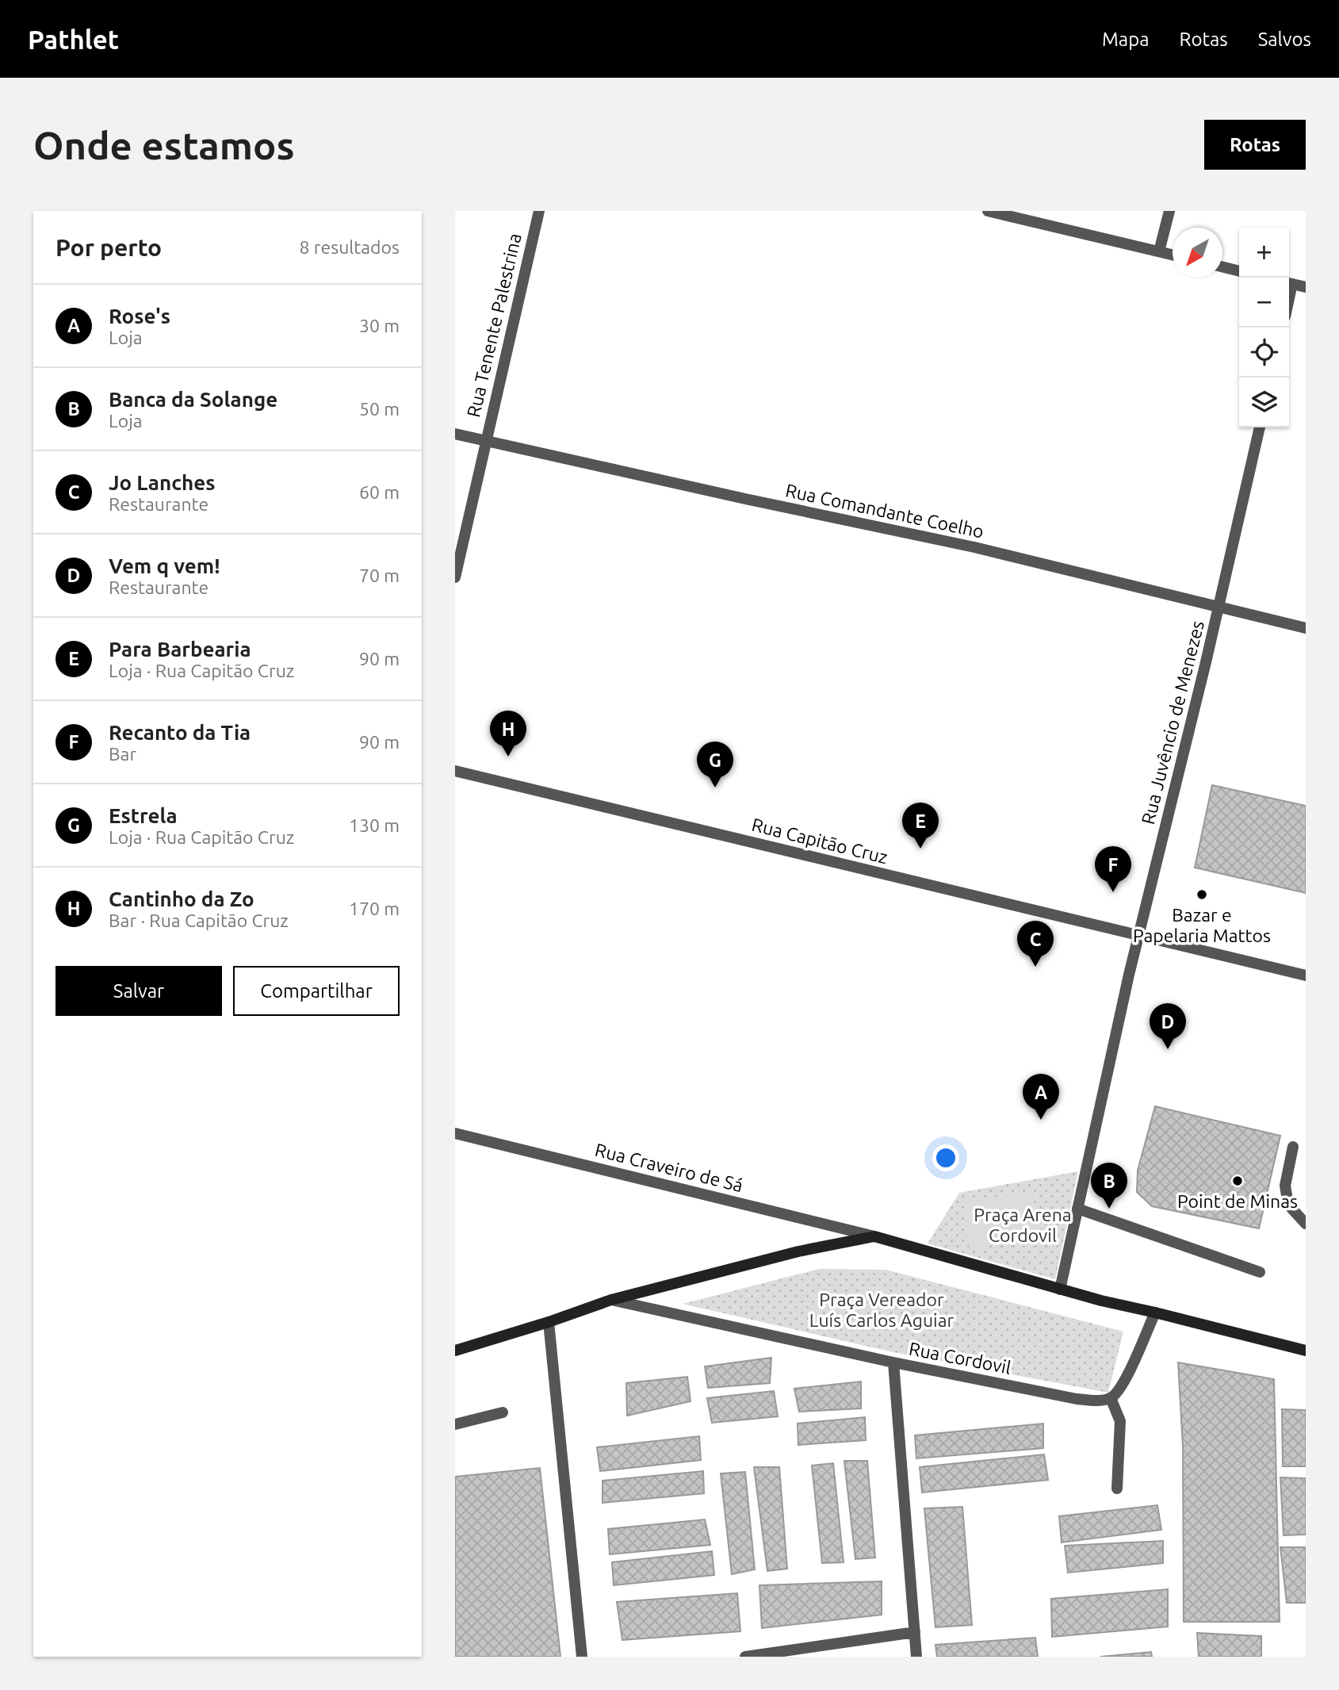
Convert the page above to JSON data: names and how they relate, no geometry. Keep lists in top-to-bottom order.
{
  "streets": {
    "street": [
      "Rua Tenente Palestrina",
      "Rua Comandante Coelho",
      "Rua Juvêncio de Menezes",
      "Rua Capitão Cruz",
      "Rua Craveiro de Sá",
      "Rua Cordovil"
    ]
  },
  "crossings": [
    ["Rua Tenente Palestrina", "Rua Comandante Coelho"],
    ["Rua Comandante Coelho", "Rua Juvêncio de Menezes"],
    ["Rua Juvêncio de Menezes", "Rua Capitão Cruz"]
  ],
  "parks": ["Praça Arena Cordovil", "Praça Vereador Luís Carlos Aguiar"],
  "places": ["Bazar e Papelaria Mattos", "Point de Minas"],
  "north": "bottom left",
  "page": {
    "header": "Pathlet",
    "nav": ["Mapa", "Rotas", "Salvos"],
    "buttons": [
      "Rotas",
      ["Salvar", "Compartilhar"]
    ],
    "title": "Onde estamos",
    "heading": ["Por perto", "8 resultados"],
    "map_buttons": ["+", "−"],
    "list": [
      {
        "mark": "A",
        "name": "Rose's",
        "note": "Loja",
        "value": "30 m"
      },
      {
        "mark": "B",
        "name": "Banca da Solange",
        "note": "Loja",
        "value": "50 m"
      },
      {
        "mark": "C",
        "name": "Jo Lanches",
        "note": "Restaurante",
        "value": "60 m"
      },
      {
        "mark": "D",
        "name": "Vem q vem!",
        "note": "Restaurante",
        "value": "70 m"
      },
      {
        "mark": "E",
        "name": "Para Barbearia",
        "note": "Loja · Rua Capitão Cruz",
        "value": "90 m"
      },
      {
        "mark": "F",
        "name": "Recanto da Tia",
        "note": "Bar",
        "value": "90 m"
      },
      {
        "mark": "G",
        "name": "Estrela",
        "note": "Loja · Rua Capitão Cruz",
        "value": "130 m"
      },
      {
        "mark": "H",
        "name": "Cantinho da Zo",
        "note": "Bar · Rua Capitão Cruz",
        "value": "170 m"
      }
    ],
    "pins": [
      "H",
      "G",
      "E",
      "F",
      "C",
      "D",
      "A",
      "B"
    ]
  }
}
